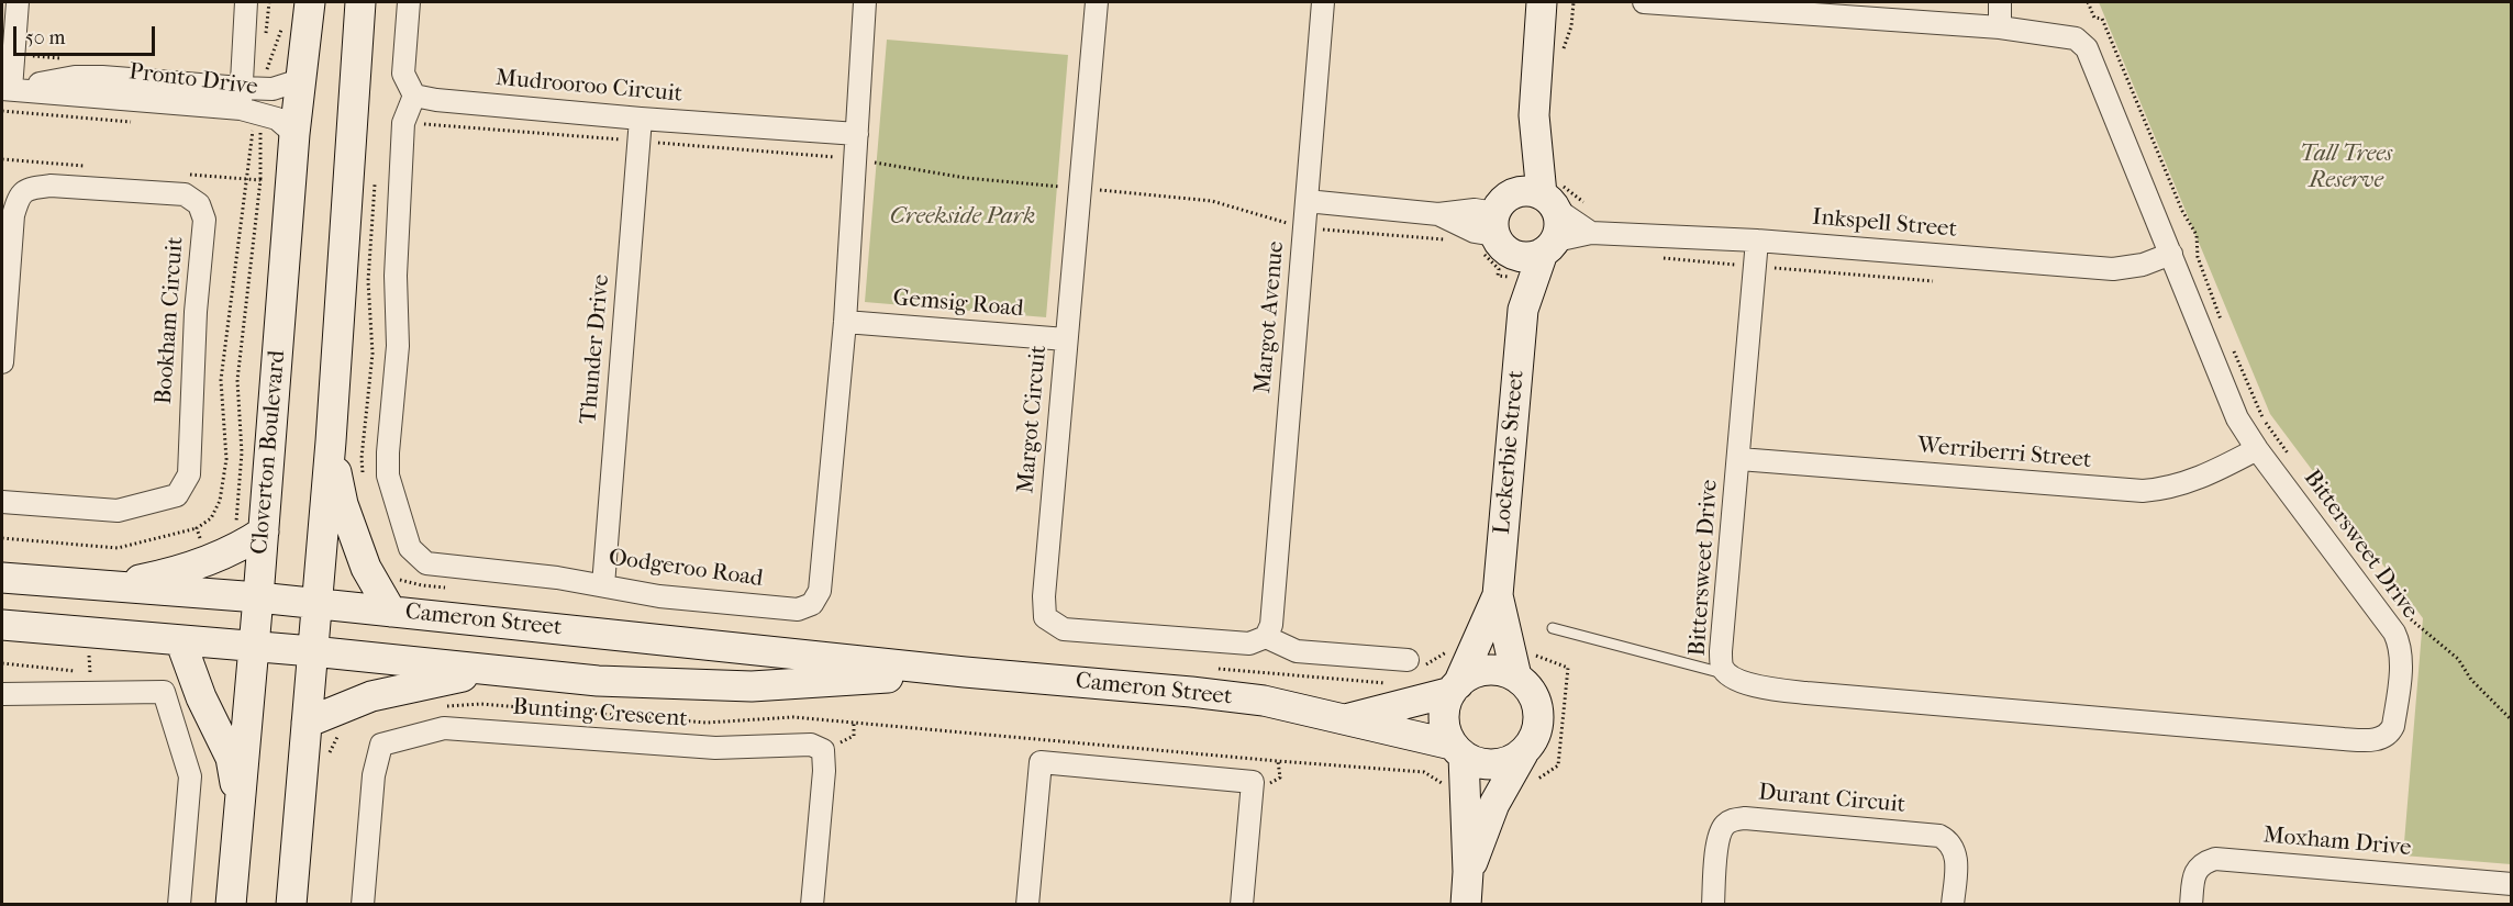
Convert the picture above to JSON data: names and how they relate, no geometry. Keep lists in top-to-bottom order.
{
  "streets": {
    "street": [
      "Pronto Drive",
      "Mudrooroo Circuit",
      "Inkspell Street",
      "Gemsig Road",
      "Margot Avenue",
      "Bookham Circuit",
      "Thunder Drive",
      "Margot Circuit",
      "Cloverton Boulevard",
      "Lockerbie Street",
      "Werriberri Street",
      "Bittersweet Drive",
      "Oodgeroo Road",
      "Cameron Street",
      "Bunting Crescent",
      "Durant Circuit",
      "Moxham Drive"
    ]
  },
  "crossings": [
    ["Pronto Drive", "Cloverton Boulevard"],
    ["Mudrooroo Circuit", "Thunder Drive"],
    ["Mudrooroo Circuit", "Oodgeroo Road"],
    ["Inkspell Street", "Bittersweet Drive"],
    ["Gemsig Road", "Margot Circuit"],
    ["Gemsig Road", "Oodgeroo Road"],
    ["Margot Avenue", "Margot Circuit"],
    ["Thunder Drive", "Oodgeroo Road"],
    ["Cloverton Boulevard", "Cameron Street"],
    ["Werriberri Street", "Bittersweet Drive"]
  ],
  "parks": ["Tall Trees Reserve", "Creekside Park"],
  "scale_bar": "50 m"
}
